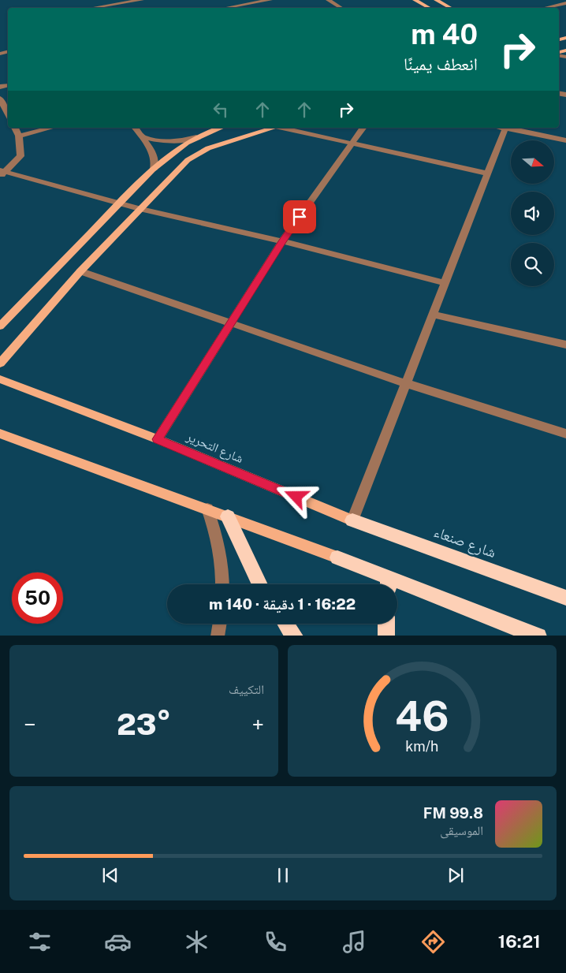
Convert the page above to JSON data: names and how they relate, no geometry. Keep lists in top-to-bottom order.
{
  "streets": {
    "highway": ["شارع صنعاء"],
    "main road": ["شارع التحرير"]
  },
  "crossings": [
    ["شارع التحرير", "شارع صنعاء"]
  ],
  "north": "right",
  "page": {
    "turn": ["40 m", "انعطف يمينًا"],
    "limit": "50",
    "trip": "16:22 · 1 دقيقة · 140 m",
    "tile": "التكييف",
    "heat": ["−", "23°", "+"],
    "song": ["99.8 FM", "الموسيقى"],
    "tabs": "16:21",
    "gauge": ["46", "km/h"]
  }
}
